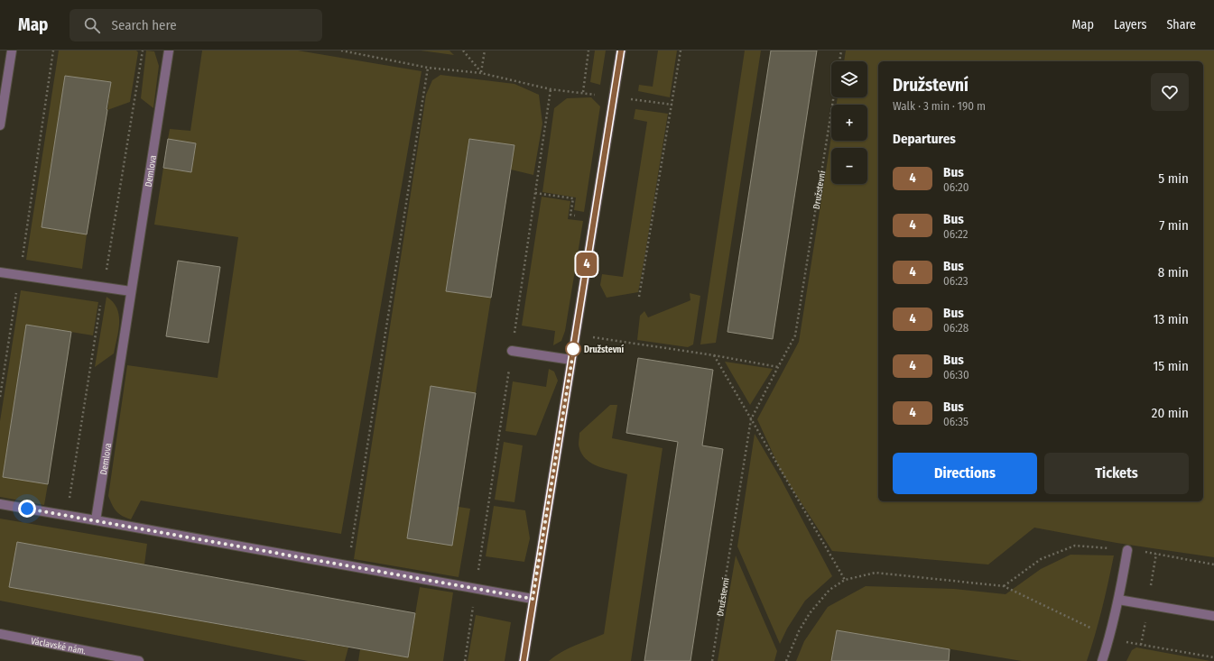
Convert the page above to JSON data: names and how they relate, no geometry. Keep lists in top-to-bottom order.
{
  "streets": {
    "street": ["Demlova", "Václavské nám."],
    "path": ["Družstevní"]
  },
  "places": ["Družstevní"],
  "lines": ["bus line 4"],
  "page": {
    "header": "Map",
    "search": "Search here",
    "nav": ["Map", "Layers", "Share"],
    "on_map": "4",
    "map_buttons": ["+", "−"],
    "heading": [
      ["Družstevní", "Walk · 3 min · 190 m"],
      "Departures"
    ],
    "list": [
      {
        "mark": "4",
        "name": "Bus",
        "note": "06:20",
        "value": "5 min"
      },
      {
        "mark": "4",
        "name": "Bus",
        "note": "06:22",
        "value": "7 min"
      },
      {
        "mark": "4",
        "name": "Bus",
        "note": "06:23",
        "value": "8 min"
      },
      {
        "mark": "4",
        "name": "Bus",
        "note": "06:28",
        "value": "13 min"
      },
      {
        "mark": "4",
        "name": "Bus",
        "note": "06:30",
        "value": "15 min"
      },
      {
        "mark": "4",
        "name": "Bus",
        "note": "06:35",
        "value": "20 min"
      }
    ],
    "buttons": ["Directions", "Tickets"]
  }
}
